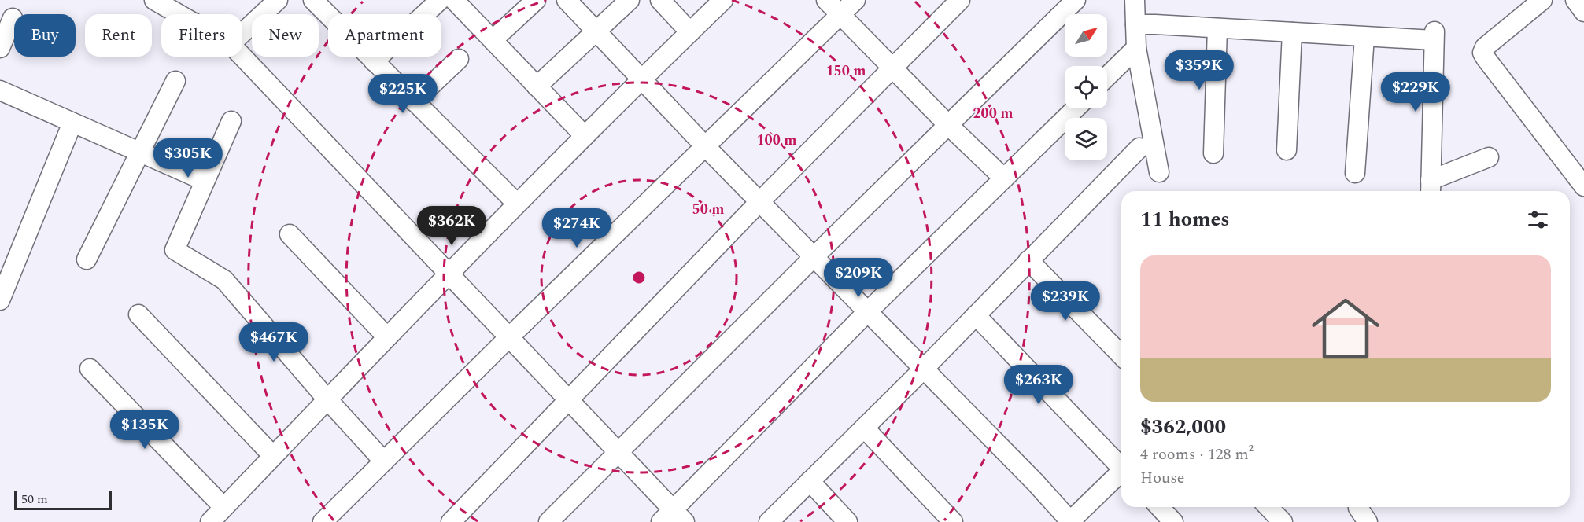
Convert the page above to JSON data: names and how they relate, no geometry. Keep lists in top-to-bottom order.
{
  "scale_bar": "50 m",
  "north": "top right",
  "page": {
    "chip": [
      "Buy",
      "Rent",
      "Filters",
      "New",
      "Apartment"
    ],
    "price": [
      "$359K",
      "$229K",
      "$225K",
      "$305K",
      "$362K",
      "$274K",
      "$209K",
      "$239K",
      "$467K",
      "$263K",
      "$135K"
    ],
    "heading": "11 homes",
    "list": [
      {
        "name": "$362,000",
        "note": "4 rooms · 128 m² · House"
      }
    ],
    "scale": "50 m"
  },
  "rings": [
    "150 m",
    "200 m",
    "100 m",
    "50 m"
  ]
}
